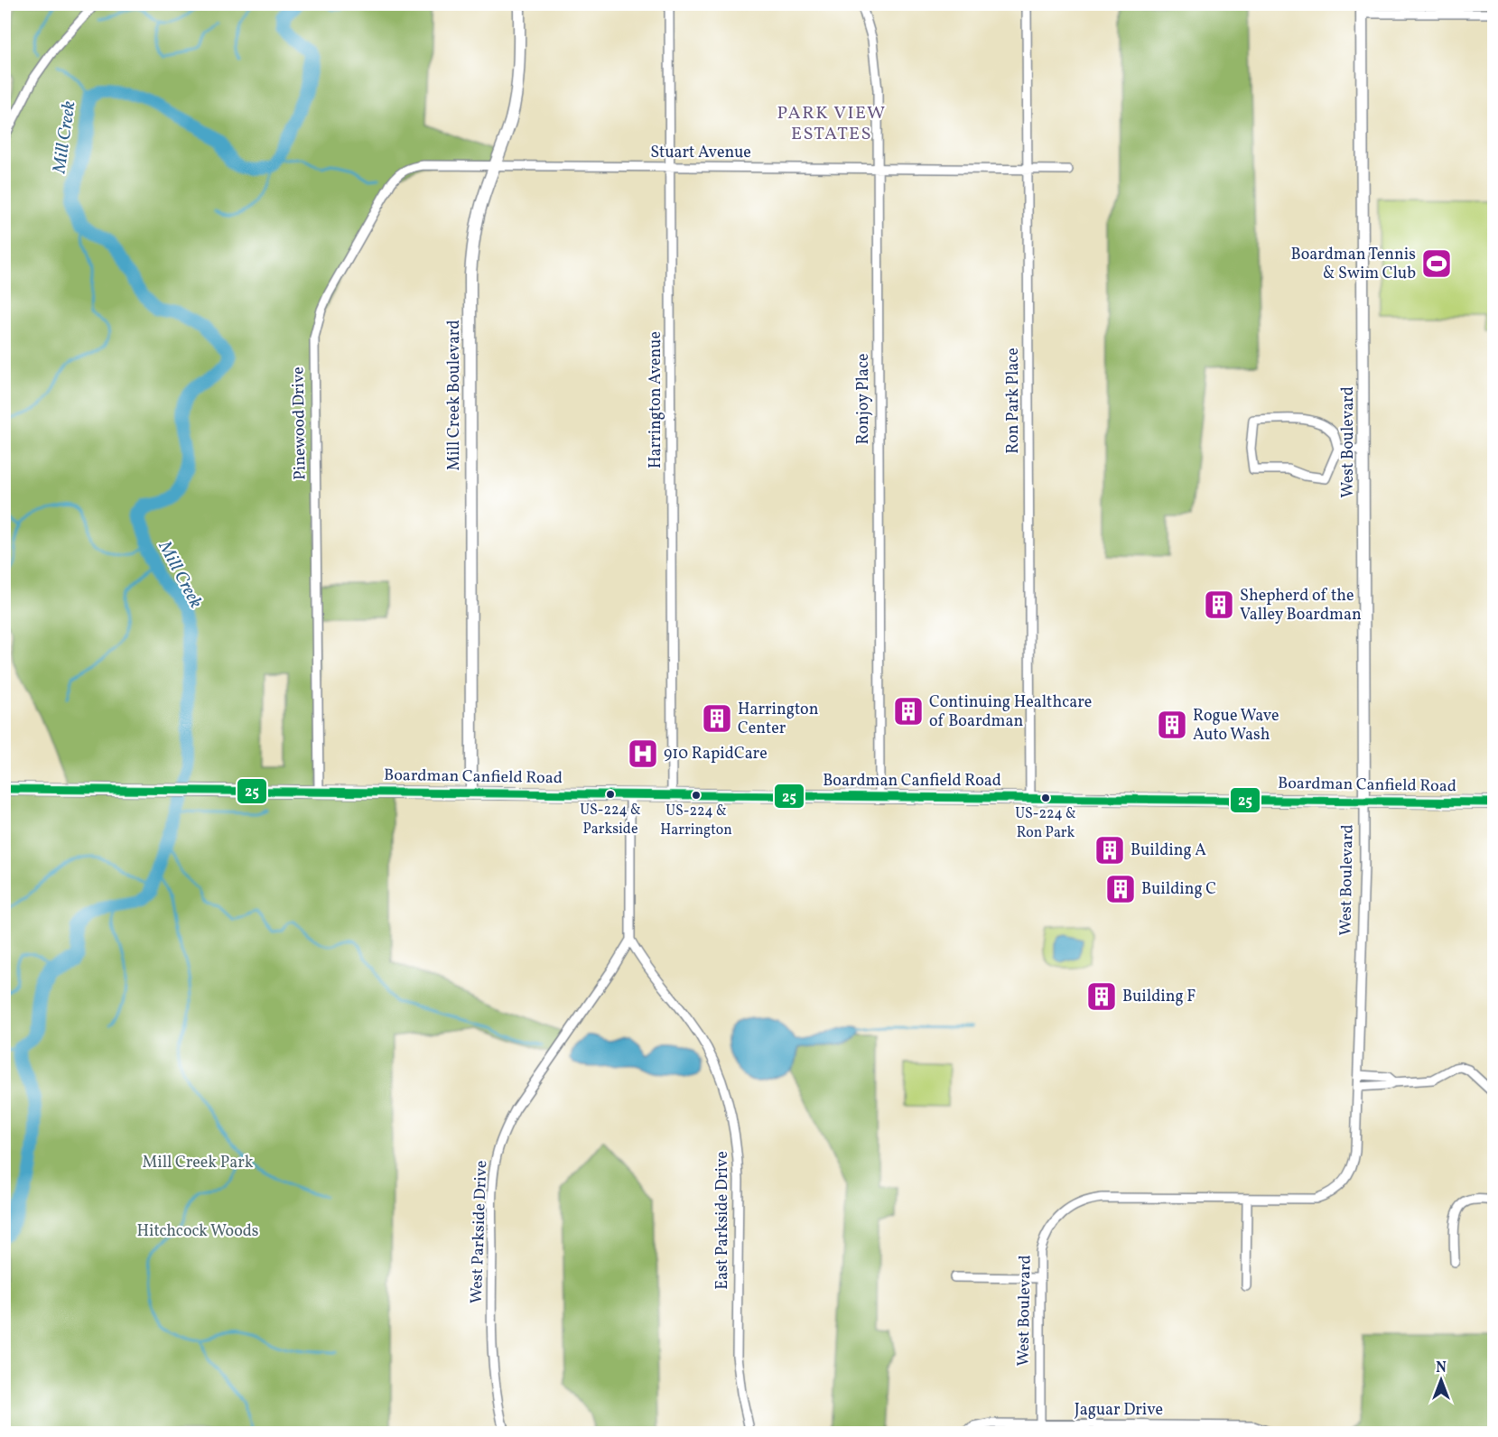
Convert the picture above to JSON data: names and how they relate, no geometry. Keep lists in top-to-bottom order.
{
  "streets": {
    "main road": ["Boardman Canfield Road"],
    "street": [
      "Stuart Avenue",
      "Mill Creek Boulevard",
      "Ronjoy Place",
      "Harrington Avenue",
      "Ron Park Place",
      "Pinewood Drive",
      "West Boulevard",
      "East Parkside Drive",
      "West Parkside Drive",
      "Jaguar Drive"
    ]
  },
  "crossings": [
    ["Stuart Avenue", "Mill Creek Boulevard"],
    ["Stuart Avenue", "Ronjoy Place"],
    ["Stuart Avenue", "Harrington Avenue"],
    ["Stuart Avenue", "Ron Park Place"],
    ["Stuart Avenue", "Pinewood Drive"],
    ["Mill Creek Boulevard", "Pinewood Drive"],
    ["Mill Creek Boulevard", "Boardman Canfield Road"],
    ["Ronjoy Place", "Boardman Canfield Road"],
    ["Harrington Avenue", "Boardman Canfield Road"],
    ["Ron Park Place", "Boardman Canfield Road"],
    ["Pinewood Drive", "Boardman Canfield Road"],
    ["West Boulevard", "Boardman Canfield Road"],
    ["West Boulevard", "Jaguar Drive"],
    ["East Parkside Drive", "West Parkside Drive"]
  ],
  "districts": ["PARK VIEW ESTATES"],
  "water": ["Mill Creek"],
  "parks": ["Mill Creek Park", "Hitchcock Woods"],
  "places": {
    "sports": ["Boardman Tennis & Swim Club"],
    "building": [
      "Shepherd of the Valley Boardman",
      "Continuing Healthcare of Boardman",
      "Harrington Center",
      "Rogue Wave Auto Wash",
      "Building A",
      "Building C",
      "Building F"
    ],
    "hospital": ["910 RapidCare"],
    "other": ["US-224 & Parkside", "US-224 & Harrington", "US-224 & Ron Park"]
  },
  "lines": ["transit line 25"],
  "north": "top"
}
